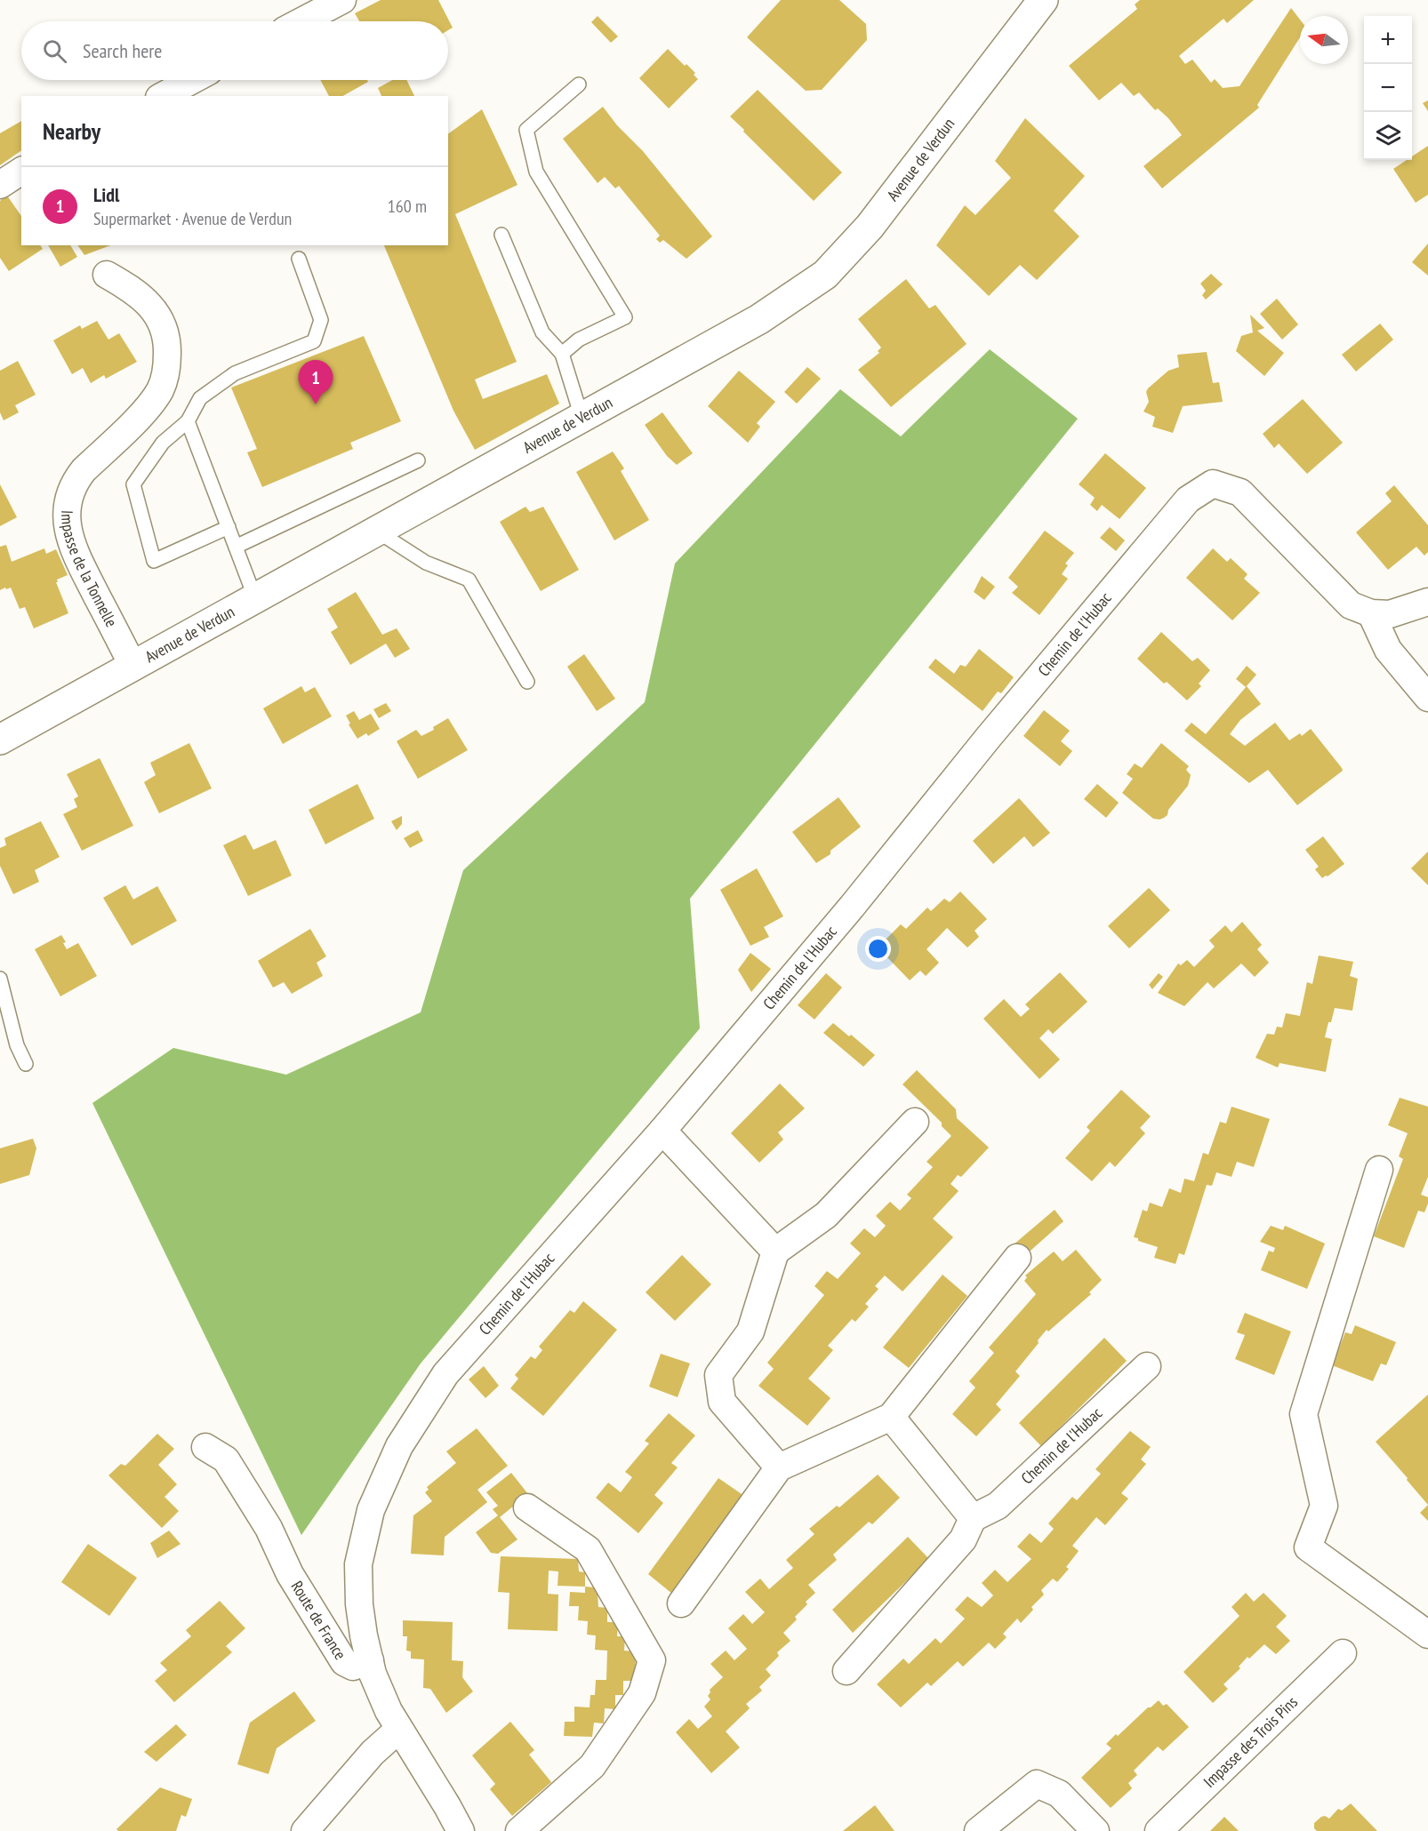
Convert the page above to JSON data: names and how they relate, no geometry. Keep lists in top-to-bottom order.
{
  "streets": {
    "main road": ["Avenue de Verdun"],
    "street": [
      "Impasse de la Tonnelle",
      "Chemin de l'Hubac",
      "Route de France",
      "Impasse des Trois Pins"
    ]
  },
  "crossings": [
    ["Avenue de Verdun", "Impasse de la Tonnelle"],
    ["Chemin de l'Hubac", "Route de France"]
  ],
  "north": "left",
  "page": {
    "map_buttons": ["+", "−"],
    "search": "Search here",
    "heading": "Nearby",
    "list": [
      {
        "mark": "1",
        "name": "Lidl",
        "note": "Supermarket · Avenue de Verdun",
        "value": "160 m"
      }
    ],
    "pins": "1"
  }
}
